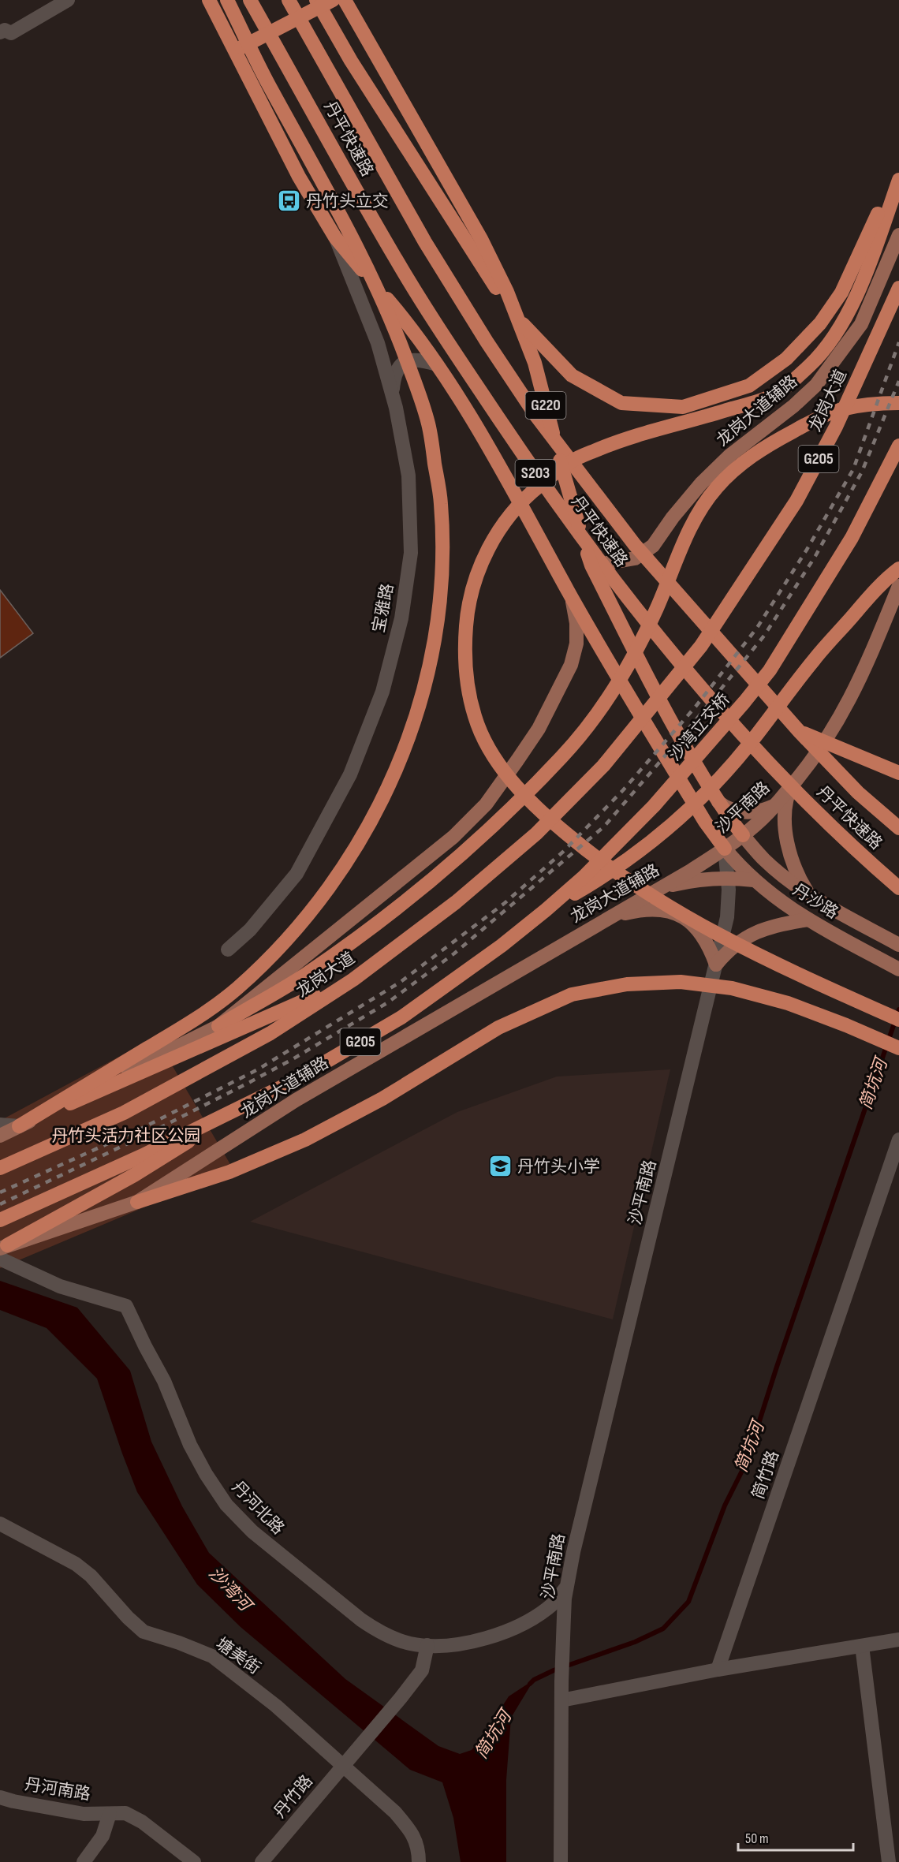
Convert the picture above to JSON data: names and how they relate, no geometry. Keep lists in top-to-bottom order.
{
  "streets": {
    "highway": [
      "丹平快速路",
      "龙岗大道",
      "G220",
      "G205",
      "S203",
      "沙湾立交桥"
    ],
    "main road": ["龙岗大道辅路", "沙平南路", "丹沙路"],
    "street": [
      "宝雅路",
      "简竹路",
      "丹河北路",
      "塘美街",
      "丹河南路",
      "丹竹路"
    ]
  },
  "crossings": [
    ["G220", "龙岗大道辅路"],
    ["G220", "沙平南路"],
    ["G220", "丹沙路"],
    ["龙岗大道辅路", "沙平南路"],
    ["龙岗大道辅路", "丹沙路"],
    ["G205", "沙湾立交桥"],
    ["沙平南路", "丹沙路"],
    ["沙平南路", "丹河北路"],
    ["丹河北路", "丹竹路"],
    ["塘美街", "丹竹路"]
  ],
  "water": ["简坑河", "沙湾河"],
  "parks": ["丹竹头活力社区公园"],
  "places": {
    "bus stop": ["丹竹头立交"],
    "school or university": ["丹竹头小学"]
  },
  "scale_bar": "50 m"
}
